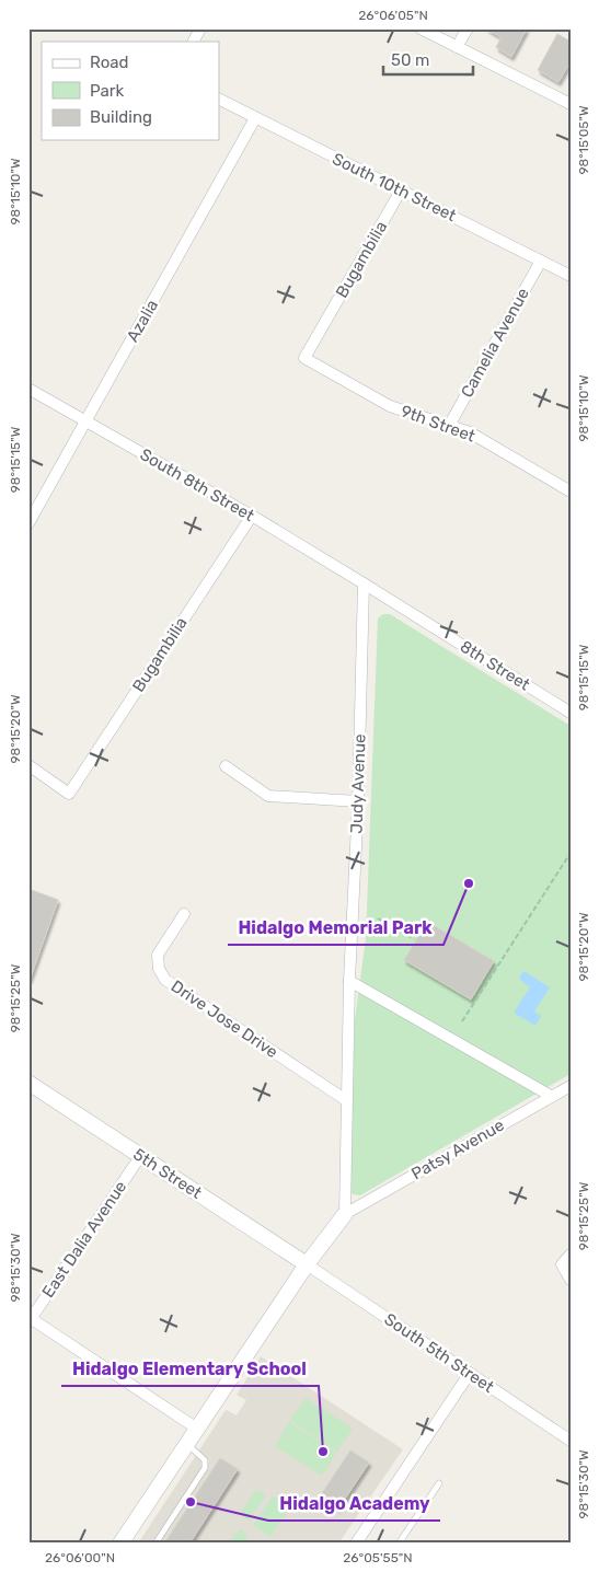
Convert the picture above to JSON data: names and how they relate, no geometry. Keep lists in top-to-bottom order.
{
  "streets": {
    "street": [
      "South 10th Street",
      "Bugambilia",
      "Azalia",
      "Camelia Avenue",
      "9th Street",
      "South 8th Street",
      "8th Street",
      "Judy Avenue",
      "Drive Jose Drive",
      "Patsy Avenue",
      "5th Street",
      "East Dalia Avenue",
      "South 5th Street"
    ]
  },
  "crossings": [
    ["South 10th Street", "Bugambilia"],
    ["South 10th Street", "Azalia"],
    ["South 10th Street", "Camelia Avenue"],
    ["Bugambilia", "9th Street"],
    ["Bugambilia", "South 8th Street"],
    ["Azalia", "South 8th Street"],
    ["Camelia Avenue", "9th Street"],
    ["South 8th Street", "8th Street"],
    ["South 8th Street", "Judy Avenue"],
    ["8th Street", "Judy Avenue"],
    ["Judy Avenue", "Drive Jose Drive"],
    ["Judy Avenue", "Patsy Avenue"],
    ["5th Street", "East Dalia Avenue"],
    ["5th Street", "South 5th Street"]
  ],
  "places": ["Hidalgo Memorial Park", "Hidalgo Elementary School", "Hidalgo Academy"],
  "legend": ["Road", "Park", "Building"],
  "scale_bar": "50 m",
  "coordinates": [
    "26°06'05\"N",
    "98°15'05\"W",
    "98°15'10\"W",
    "98°15'15\"W",
    "98°15'20\"W",
    "98°15'25\"W",
    "98°15'30\"W",
    "26°06'00\"N",
    "26°05'55\"N"
  ]
}
